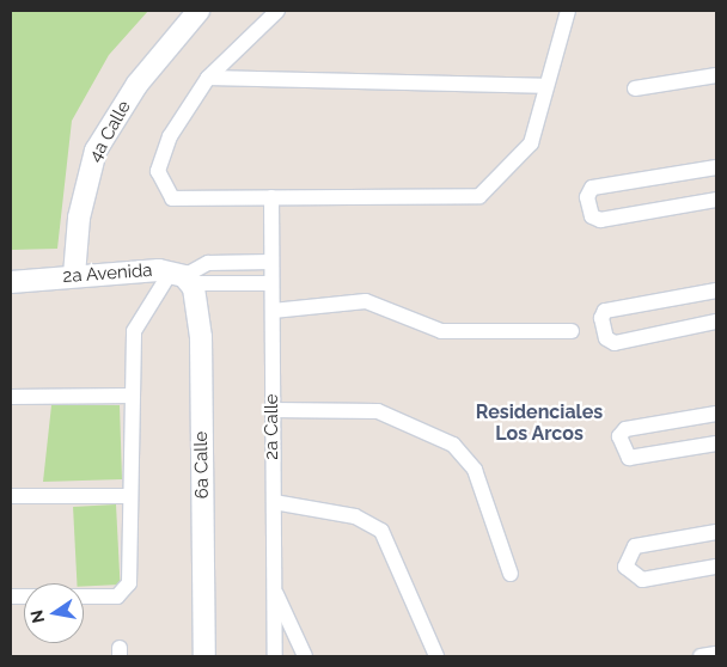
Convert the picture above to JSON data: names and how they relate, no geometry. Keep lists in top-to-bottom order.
{
  "streets": {
    "main road": ["4a Calle", "2a Avenida", "6a Calle"],
    "street": ["2a Calle"]
  },
  "crossings": [
    ["4a Calle", "2a Avenida"],
    ["2a Avenida", "2a Calle"],
    ["2a Avenida", "6a Calle"]
  ],
  "districts": ["Residenciales Los Arcos"],
  "north": "left"
}
